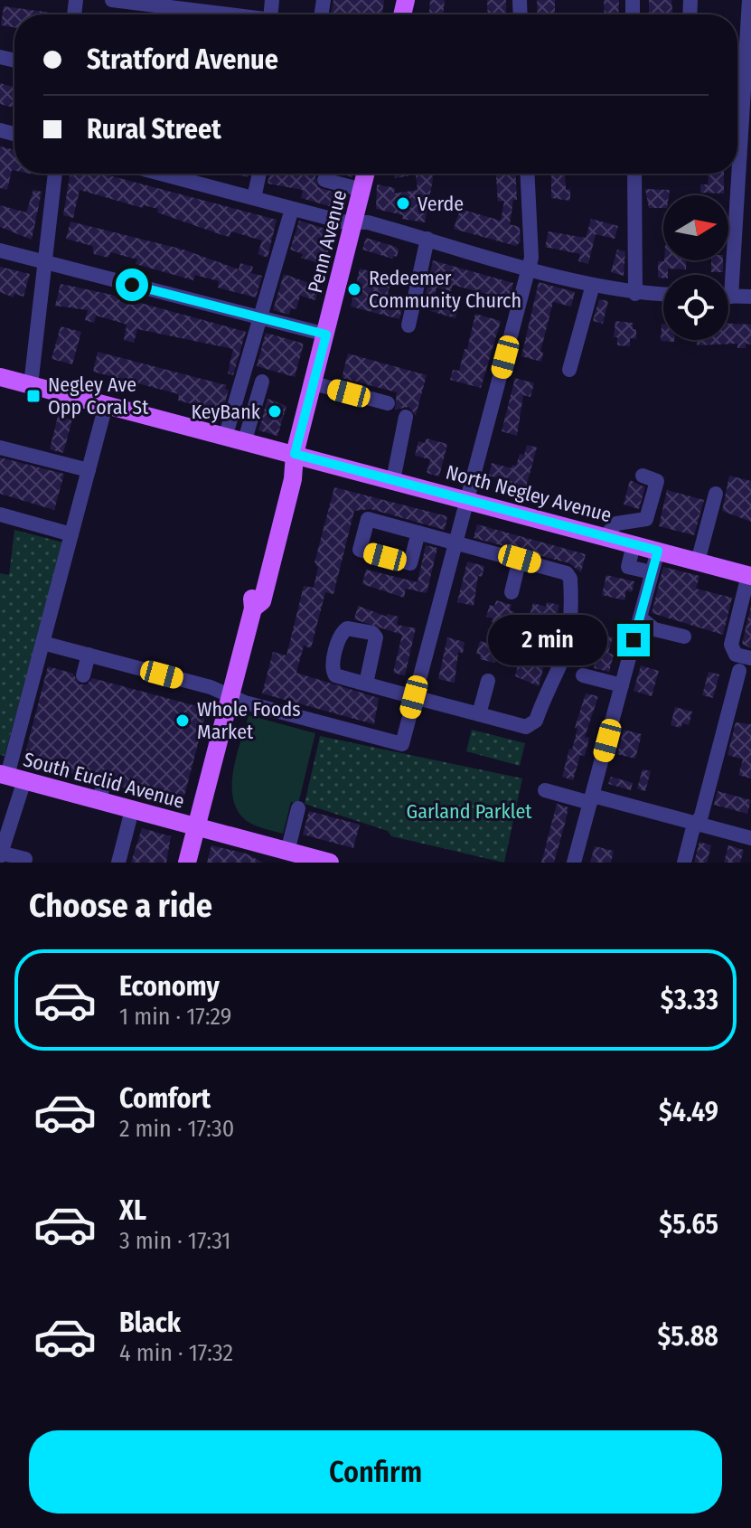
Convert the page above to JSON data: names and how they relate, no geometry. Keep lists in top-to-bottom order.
{
  "streets": {
    "main road": ["Penn Avenue", "North Negley Avenue", "South Euclid Avenue"]
  },
  "crossings": [
    ["Penn Avenue", "North Negley Avenue"],
    ["Penn Avenue", "South Euclid Avenue"]
  ],
  "parks": ["Garland Parklet"],
  "places": {
    "other": [
      "Verde",
      "Redeemer Community Church",
      "KeyBank",
      "Whole Foods Market"
    ],
    "transit": ["Negley Ave Opp Coral St"]
  },
  "north": "right",
  "page": {
    "banner": ["Stratford Avenue", "Rural Street"],
    "bubble": "2 min",
    "heading": "Choose a ride",
    "list": [
      {
        "name": "Economy",
        "note": "1 min · 17:29",
        "value": "$3.33"
      },
      {
        "name": "Comfort",
        "note": "2 min · 17:30",
        "value": "$4.49"
      },
      {
        "name": "XL",
        "note": "3 min · 17:31",
        "value": "$5.65"
      },
      {
        "name": "Black",
        "note": "4 min · 17:32",
        "value": "$5.88"
      }
    ],
    "buttons": "Confirm"
  }
}
